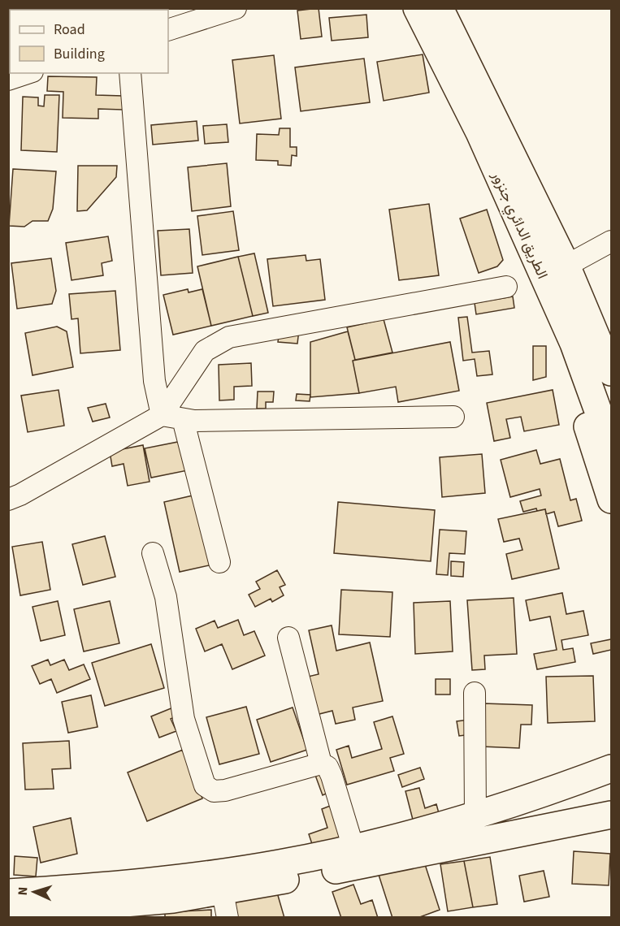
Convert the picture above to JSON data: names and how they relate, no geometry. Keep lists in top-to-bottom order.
{
  "streets": {
    "main road": ["الطريق الدائري جنزور"]
  },
  "legend": ["Road", "Building"],
  "north": "left"
}
